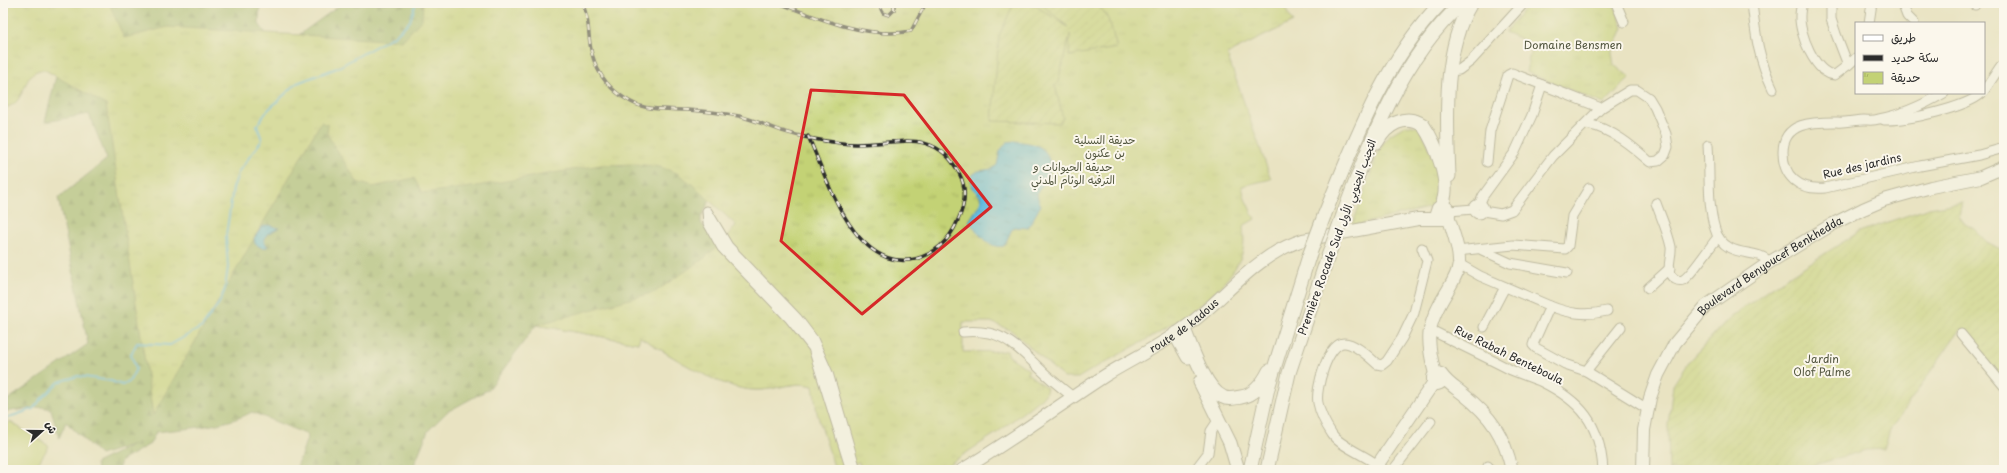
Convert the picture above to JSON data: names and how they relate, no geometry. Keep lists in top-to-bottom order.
{
  "streets": {
    "highway": ["Première Rocade Sud التجنب الجنوبي الأول"],
    "main road": ["Boulevard Benyoucef Benkhedda", "route de kadous"],
    "street": ["Rue des jardins", "Rue Rabah Benteboula"]
  },
  "parks": [
    "Domaine Bensmen",
    "حديقة التسلية بن عكنون",
    "حديقة الحيوانات و الترفيه الوئام المدني",
    "Jardin Olof Palme"
  ],
  "legend": ["طريق", "سكة حديد", "حديقة"],
  "north": "right"
}
